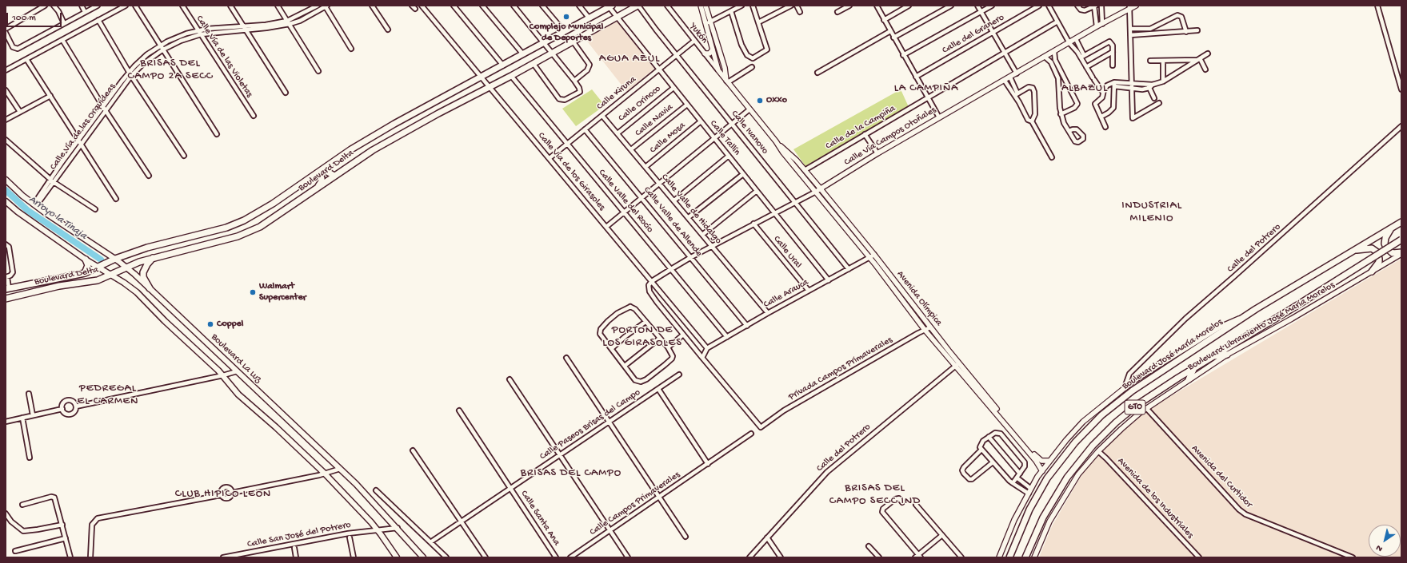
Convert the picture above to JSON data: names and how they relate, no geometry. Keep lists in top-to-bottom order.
{
  "streets": {
    "main road": [
      "Boulevard Delta",
      "Boulevard José María Morelos",
      "Boulevard La Luz",
      "GTO"
    ],
    "street": [
      "Yukón",
      "Calle del Granero",
      "Calle Vía de las Violetas",
      "Calle Kiruna",
      "Calle Orinoco",
      "Calle Navia",
      "Calle Vía de las Orquídeas",
      "Calle de la Campiña",
      "Calle Ivanovo",
      "Calle Vía Campos Otoñales",
      "Calle Mosa",
      "Calle Tallín",
      "Calle Vía de los Girasoles",
      "Calle Valle del Rocío",
      "Calle Valle de Hidalgo",
      "Calle Valle de Allende",
      "Calle del Potrero",
      "Calle Ural",
      "Calle Arauca",
      "Avenida Olímpica",
      "Boulevard Libramiento José María Morelos",
      "Privada Campos Primaverales",
      "Calle Paseos Brisas del Campo",
      "Avenida del Curtidor",
      "Avenida de los Industriales",
      "Calle Campos Primaverales",
      "Calle Santa Ana",
      "Calle San José del Potrero"
    ]
  },
  "crossings": [
    ["Yukón", "Calle Kiruna"],
    ["Yukón", "Avenida Olímpica"],
    ["Calle Vía de las Violetas", "Calle Vía de las Orquídeas"],
    ["Calle Kiruna", "Calle Ivanovo"],
    ["Calle Kiruna", "Calle Tallín"],
    ["Calle Kiruna", "Calle Vía de los Girasoles"],
    ["Calle Kiruna", "Calle Valle del Rocío"],
    ["Calle Kiruna", "Calle Valle de Hidalgo"],
    ["Calle Kiruna", "Calle Valle de Allende"],
    ["Calle Orinoco", "Calle Tallín"],
    ["Calle Orinoco", "Calle Valle de Hidalgo"],
    ["Calle Navia", "Calle Tallín"],
    ["Calle Navia", "Calle Valle de Hidalgo"],
    ["Calle Vía de las Orquídeas", "Boulevard La Luz"],
    ["Calle de la Campiña", "Avenida Olímpica"],
    ["Calle Ivanovo", "Calle Vía Campos Otoñales"],
    ["Calle Ivanovo", "Boulevard Delta"],
    ["Calle Ivanovo", "Calle Arauca"],
    ["Calle Vía Campos Otoñales", "Calle Tallín"],
    ["Calle Vía Campos Otoñales", "Calle Vía de los Girasoles"],
    ["Calle Vía Campos Otoñales", "Calle Valle del Rocío"],
    ["Calle Vía Campos Otoñales", "Calle Valle de Hidalgo"],
    ["Calle Vía Campos Otoñales", "Calle Valle de Allende"],
    ["Calle Vía Campos Otoñales", "Calle Ural"],
    ["Calle Vía Campos Otoñales", "Avenida Olímpica"],
    ["Calle Mosa", "Calle Tallín"],
    ["Calle Mosa", "Calle Valle de Hidalgo"],
    ["Calle Tallín", "Boulevard Delta"],
    ["Calle Tallín", "Calle Arauca"],
    ["Boulevard Delta", "Calle Vía de los Girasoles"],
    ["Boulevard Delta", "Calle Valle del Rocío"],
    ["Boulevard Delta", "Boulevard La Luz"],
    ["Calle Vía de los Girasoles", "Calle Arauca"],
    ["Calle Valle del Rocío", "Calle Arauca"],
    ["Calle Valle de Hidalgo", "Calle Arauca"],
    ["Calle Valle de Allende", "Calle Arauca"],
    ["Calle del Potrero", "Avenida Olímpica"],
    ["Calle del Potrero", "Boulevard Libramiento José María Morelos"],
    ["Calle Ural", "Calle Arauca"],
    ["Calle Arauca", "Avenida Olímpica"],
    ["Avenida Olímpica", "Boulevard Libramiento José María Morelos"],
    ["Avenida Olímpica", "Privada Campos Primaverales"],
    ["Boulevard Libramiento José María Morelos", "Boulevard José María Morelos"],
    ["Boulevard Libramiento José María Morelos", "Avenida del Curtidor"],
    ["Boulevard Libramiento José María Morelos", "Avenida de los Industriales"],
    ["Boulevard La Luz", "Calle San José del Potrero"],
    ["Calle Paseos Brisas del Campo", "Calle Santa Ana"]
  ],
  "districts": [
    "AGUA AZUL",
    "BRISAS DEL CAMPO 2A SECC",
    "LA CAMPIÑA",
    "ALBAZUL",
    "INDUSTRIAL MILENIO",
    "PORTON DE LOS GIRASOLES",
    "PEDREGAL EL CARMEN",
    "BRISAS DEL CAMPO",
    "BRISAS DEL CAMPO SECC IND",
    "CLUB HIPICO LEON"
  ],
  "water": ["Arroyo la Tinaja"],
  "places": [
    "Complejo Municipal de Deportes",
    "Oxxo",
    "Walmart Supercenter",
    "Coppel"
  ],
  "scale_bar": "100 m",
  "north": "bottom left"
}
